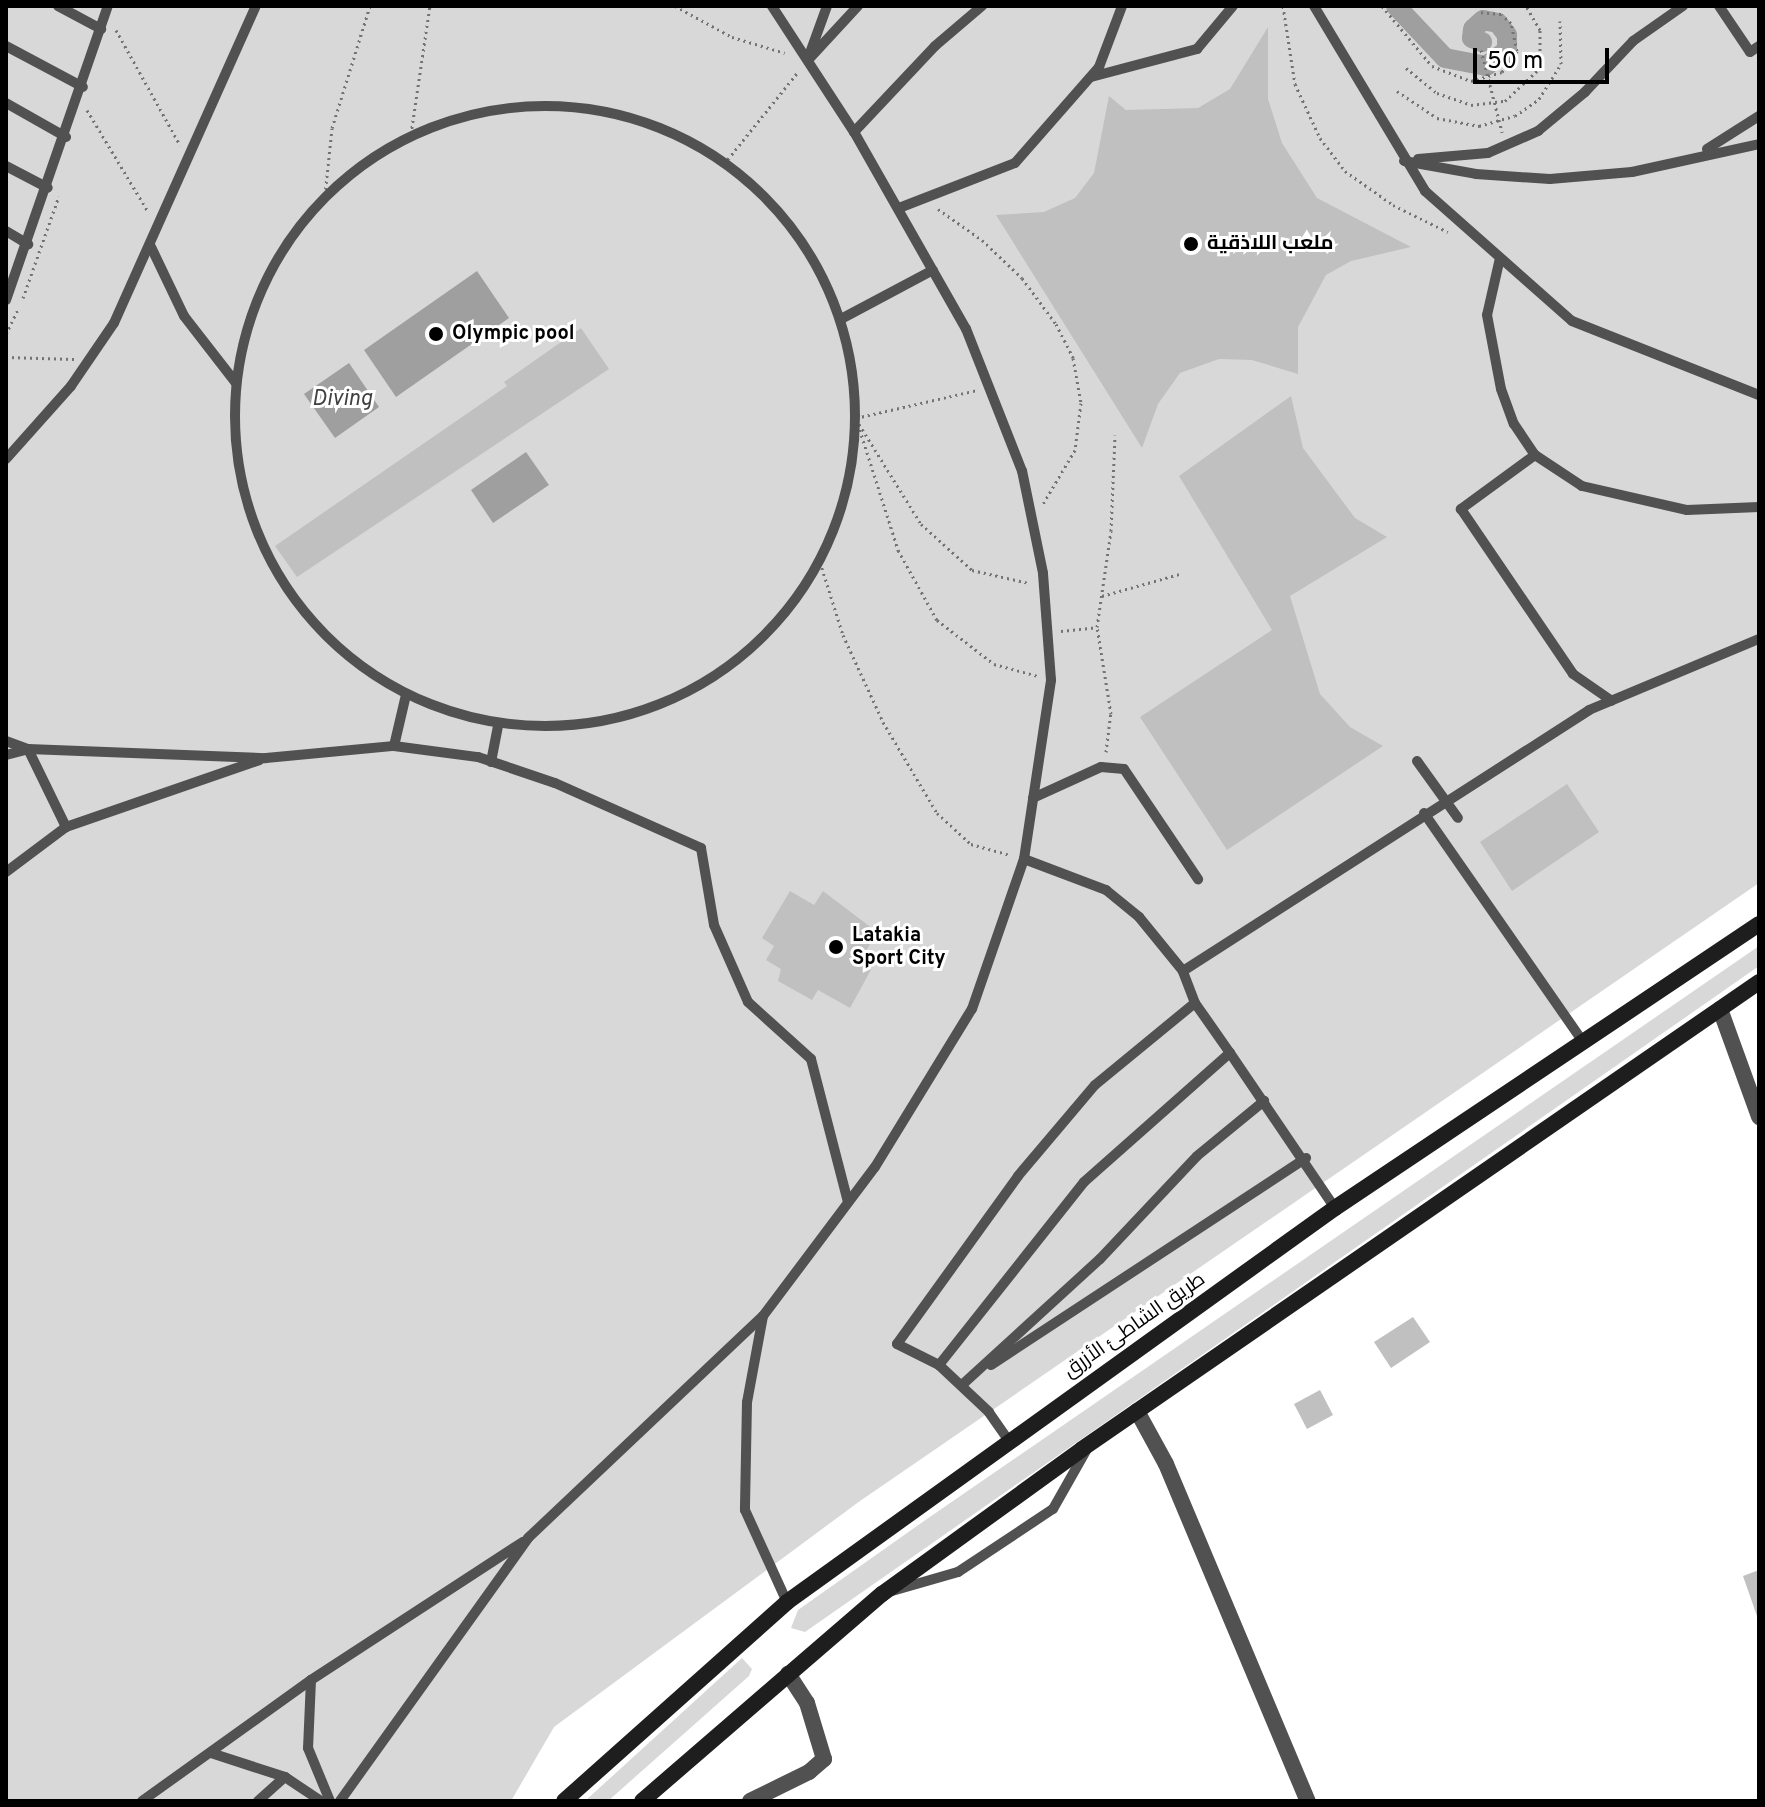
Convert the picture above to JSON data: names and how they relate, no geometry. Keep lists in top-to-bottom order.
{
  "streets": {
    "main road": ["طريق الشاطئ الأزرق"]
  },
  "water": ["Diving"],
  "places": ["ملعب اللاذقية", "Olympic pool", "Latakia Sport City"],
  "scale_bar": "50 m"
}
